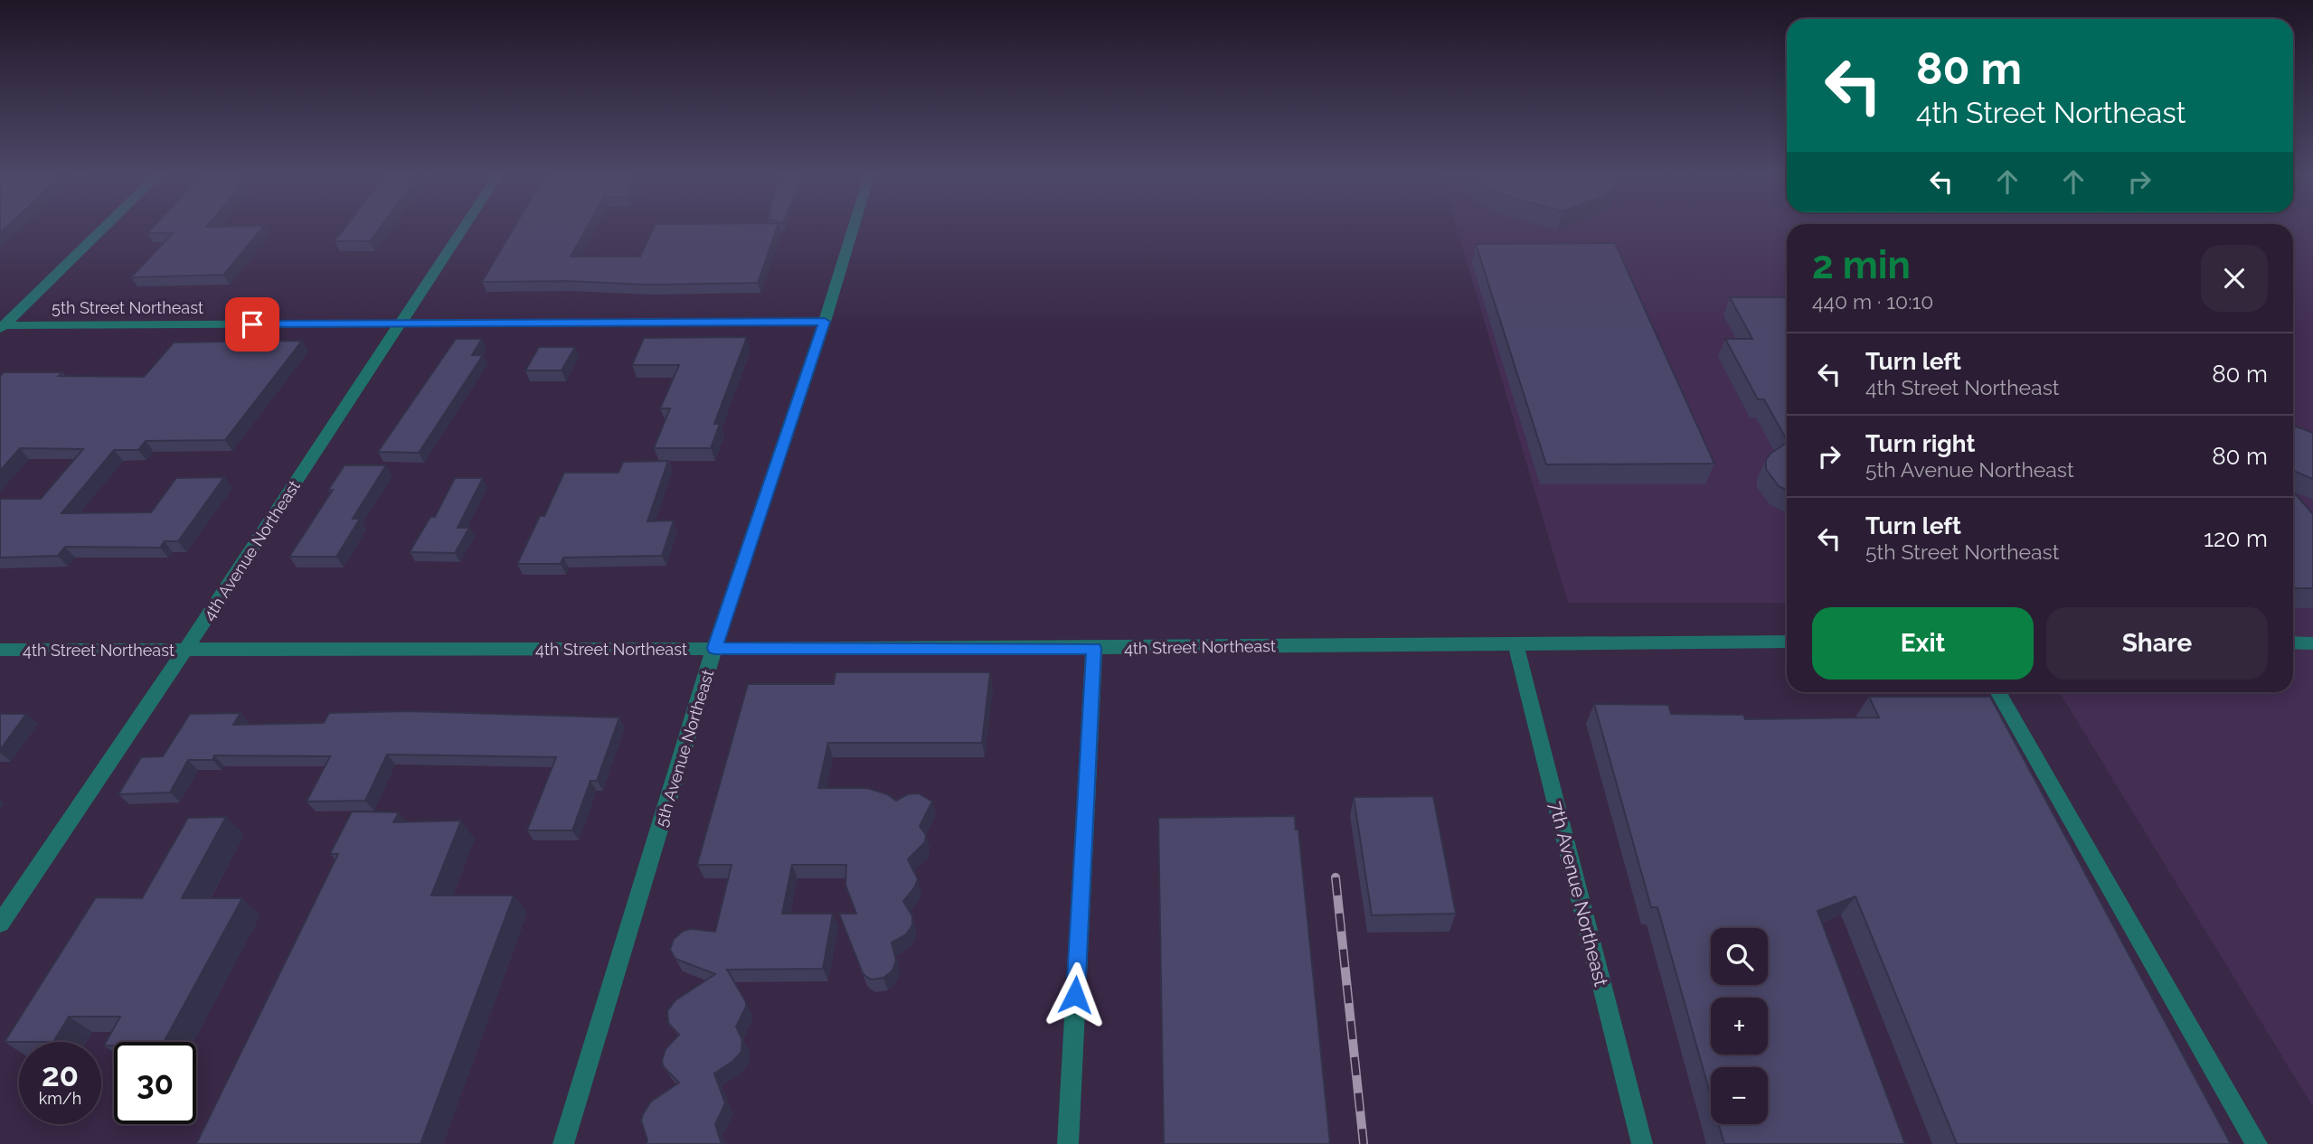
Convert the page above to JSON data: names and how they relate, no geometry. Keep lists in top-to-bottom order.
{
  "streets": {
    "street": [
      "5th Street Northeast",
      "4th Avenue Northeast",
      "4th Street Northeast",
      "5th Avenue Northeast",
      "7th Avenue Northeast"
    ]
  },
  "crossings": [
    ["5th Street Northeast", "4th Avenue Northeast"],
    ["5th Street Northeast", "5th Avenue Northeast"],
    ["4th Avenue Northeast", "4th Street Northeast"],
    ["4th Street Northeast", "5th Avenue Northeast"],
    ["4th Street Northeast", "7th Avenue Northeast"]
  ],
  "page": {
    "turn": ["80 m", "4th Street Northeast"],
    "heading": ["2 min", "440 m · 10:10"],
    "list": [
      {
        "name": "Turn left",
        "note": "4th Street Northeast",
        "value": "80 m"
      },
      {
        "name": "Turn right",
        "note": "5th Avenue Northeast",
        "value": "80 m"
      },
      {
        "name": "Turn left",
        "note": "5th Street Northeast",
        "value": "120 m"
      }
    ],
    "buttons": ["Exit", "Share"],
    "map_buttons": ["+", "−"],
    "speed": "20 km/h",
    "limit": "30"
  }
}
